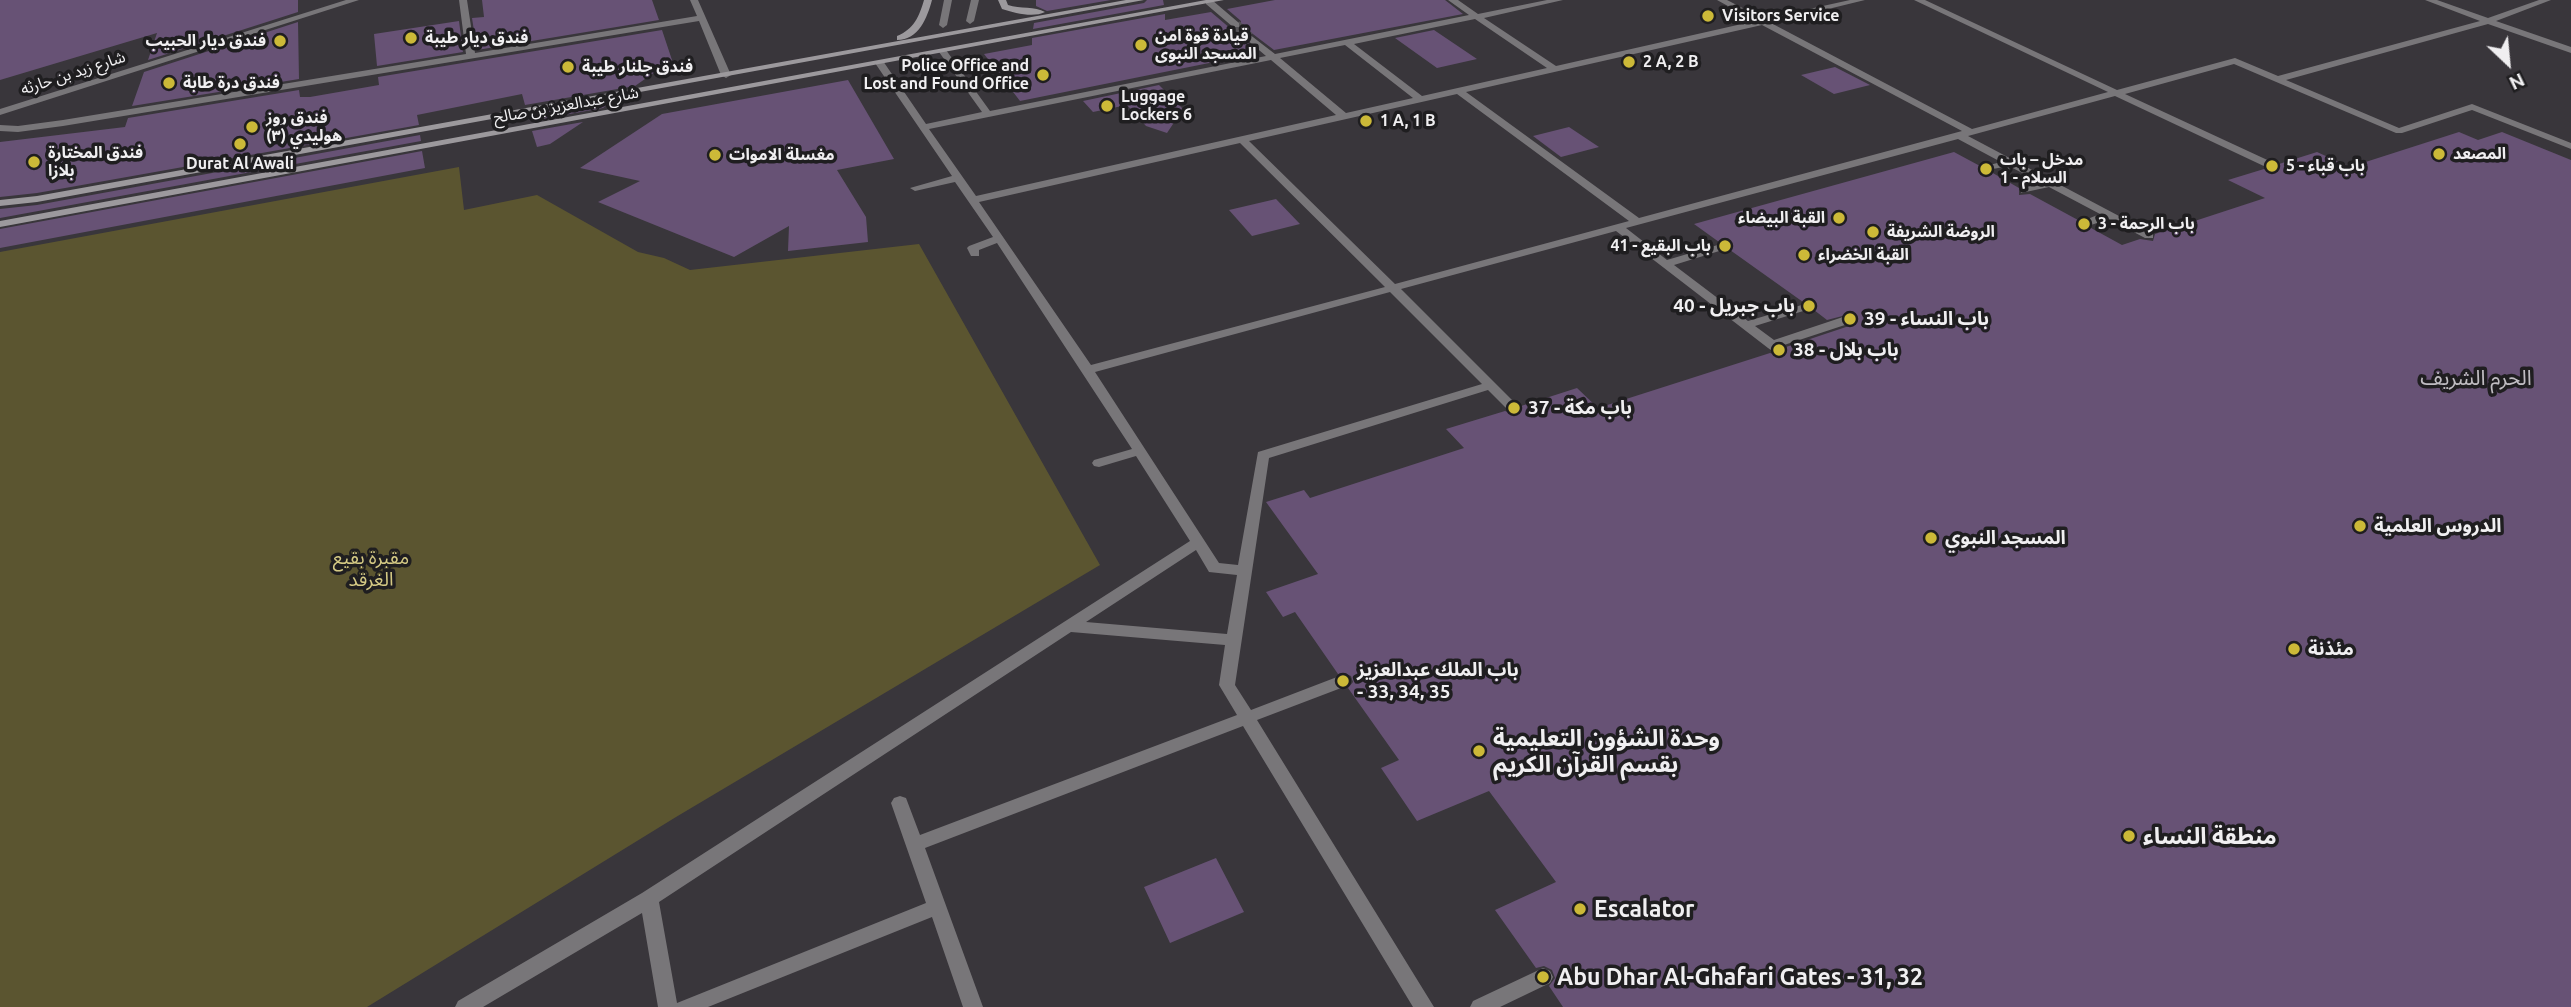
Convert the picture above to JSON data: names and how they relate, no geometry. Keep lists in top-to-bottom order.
{
  "streets": {
    "main road": ["شارع عبدالعزيز بن صالح"],
    "street": ["شارع زيد بن حارثه"]
  },
  "districts": ["الحرم الشريف"],
  "parks": ["مقبرة بقيع الغرقد"],
  "places": [
    "Visitors Service",
    "فندق ديار طيبة",
    "فندق ديار الحبيب",
    "قيادة قوة امن المسجد النبوى",
    "2 A, 2 B",
    "فندق جلنار طيبة",
    "Police Office and Lost and Found Office",
    "فندق درة طابة",
    "Luggage Lockers 6",
    "1 A, 1 B",
    "فندق روز هوليدي (٣)",
    "Durat Al Awali",
    "المصعد",
    "مغسلة الاموات",
    "فندق المختارة بلازا",
    "باب قباء - 5",
    "مدخل – باب السلام - 1",
    "القبة البيضاء",
    "باب الرحمة - 3",
    "الروضة الشريفة",
    "باب البقيع - 41",
    "القبة الخضراء",
    "باب جبريل - 40",
    "باب النساء - 39",
    "باب بلال - 38",
    "باب مكة - 37",
    "الدروس العلمية",
    "المسجد النبوي",
    "مئذنة",
    "باب الملك عبدالعزيز - 33, 34, 35",
    "وحدة الشؤون التعليمية بقسم القرآن الكريم",
    "منطقة النساء",
    "Escalator",
    "Abu Dhar Al-Ghafari Gates - 31, 32"
  ],
  "north": "bottom right"
}
